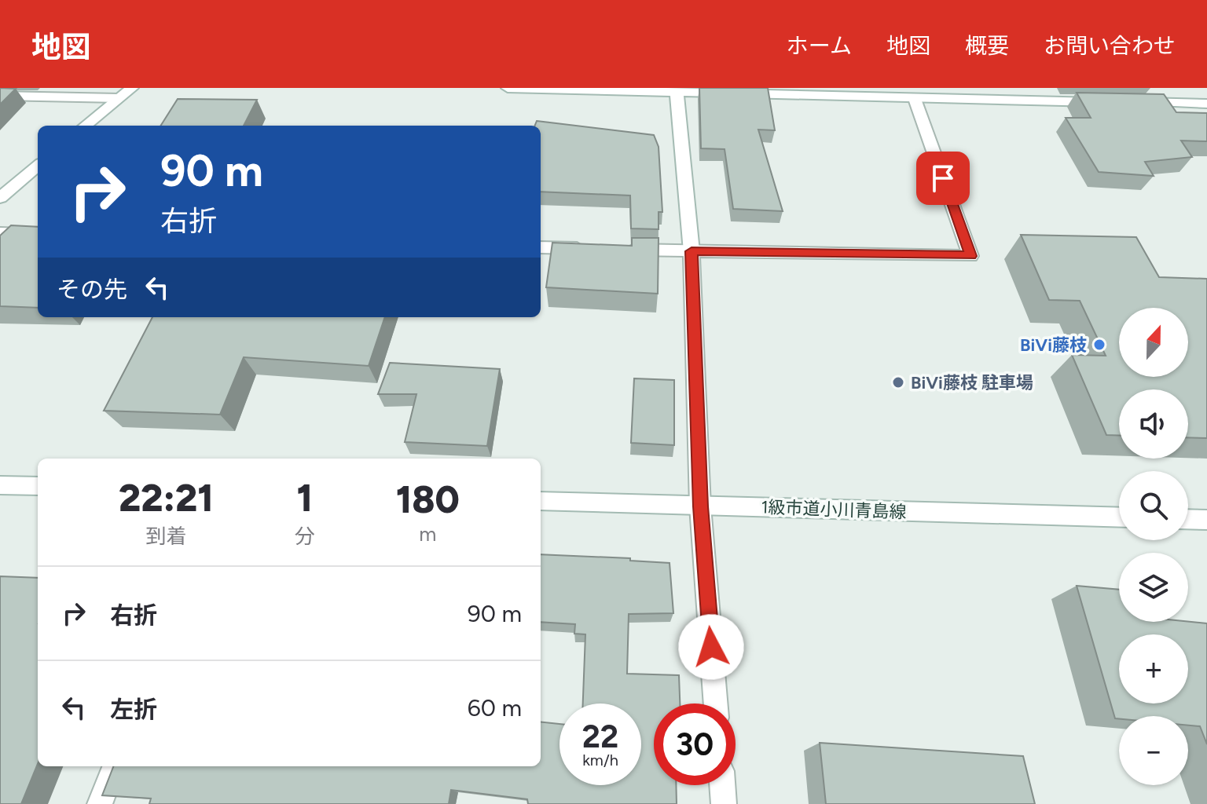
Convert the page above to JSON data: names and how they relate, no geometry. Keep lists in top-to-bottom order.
{
  "streets": {
    "street": ["1級市道小川青島線"]
  },
  "places": ["BiVi藤枝", "BiVi藤枝 駐車場"],
  "north": "top",
  "page": {
    "header": "地図",
    "nav": [
      "ホーム",
      "地図",
      "概要",
      "お問い合わせ"
    ],
    "turn": ["90 m", "右折"],
    "then": "その先",
    "map_buttons": ["+", "−"],
    "eta": [
      "22:21",
      "到着",
      "1",
      "分",
      "180",
      "m"
    ],
    "list": [
      {
        "name": "右折",
        "value": "90 m"
      },
      {
        "name": "左折",
        "value": "60 m"
      }
    ],
    "speed": "22 km/h",
    "limit": "30"
  }
}
